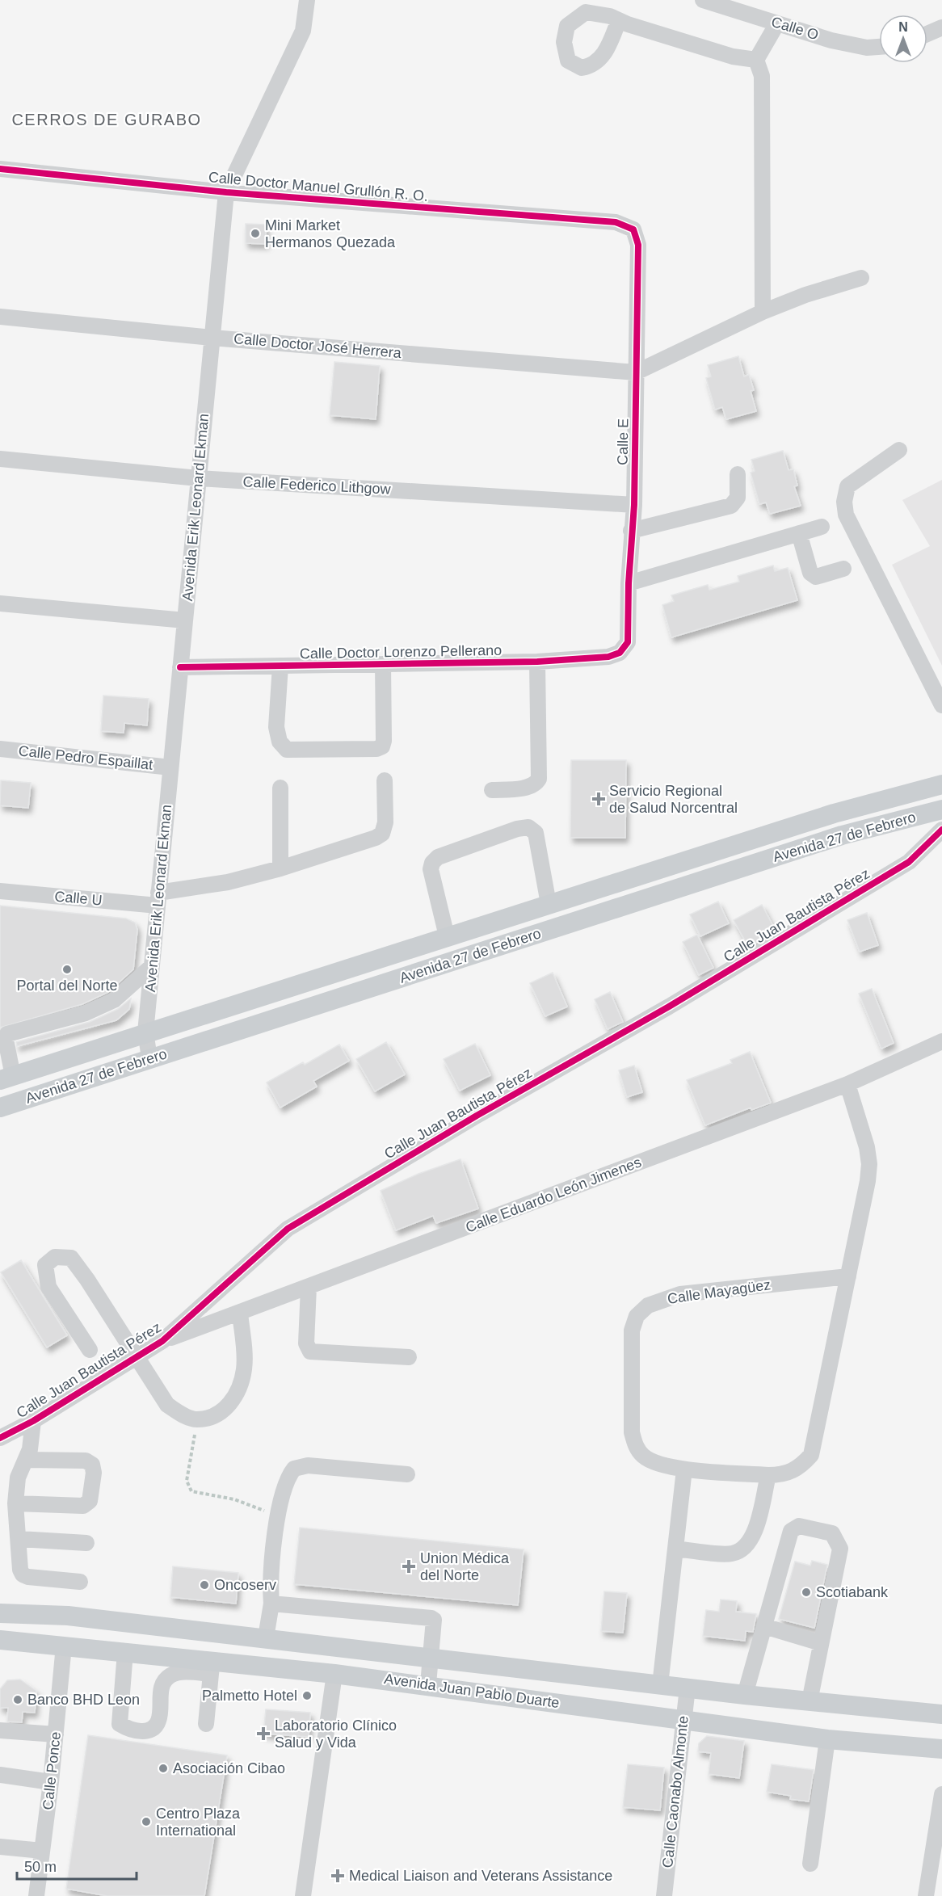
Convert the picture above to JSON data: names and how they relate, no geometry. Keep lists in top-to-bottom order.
{
  "streets": {
    "main road": ["Avenida 27 de Febrero", "Avenida Juan Pablo Duarte"],
    "street": [
      "Calle O",
      "Calle Doctor Manuel Grullón R. O.",
      "Calle Doctor José Herrera",
      "Calle E",
      "Calle Federico Lithgow",
      "Avenida Erik Leonard Ekman",
      "Calle Doctor Lorenzo Pellerano",
      "Calle Pedro Espaillat",
      "Calle U",
      "Calle Juan Bautista Pérez",
      "Calle Eduardo León Jimenes",
      "Calle Mayagüez",
      "Calle Ponce",
      "Calle Caonabo Almonte"
    ]
  },
  "crossings": [
    ["Calle Doctor Manuel Grullón R. O.", "Calle E"],
    ["Calle Doctor Manuel Grullón R. O.", "Avenida Erik Leonard Ekman"],
    ["Calle Doctor José Herrera", "Calle E"],
    ["Calle Doctor José Herrera", "Avenida Erik Leonard Ekman"],
    ["Calle E", "Calle Federico Lithgow"],
    ["Calle E", "Calle Doctor Lorenzo Pellerano"],
    ["Calle Federico Lithgow", "Avenida Erik Leonard Ekman"],
    ["Avenida Erik Leonard Ekman", "Calle Doctor Lorenzo Pellerano"],
    ["Avenida Erik Leonard Ekman", "Calle Pedro Espaillat"],
    ["Avenida Erik Leonard Ekman", "Avenida 27 de Febrero"],
    ["Avenida Erik Leonard Ekman", "Calle U"],
    ["Calle Juan Bautista Pérez", "Calle Eduardo León Jimenes"],
    ["Calle Eduardo León Jimenes", "Calle Mayagüez"],
    ["Avenida Juan Pablo Duarte", "Calle Ponce"],
    ["Avenida Juan Pablo Duarte", "Calle Caonabo Almonte"]
  ],
  "districts": ["CERROS DE GURABO"],
  "places": {
    "other": [
      "Mini Market Hermanos Quezada",
      "Portal del Norte",
      "Oncoserv",
      "Scotiabank",
      "Palmetto Hotel",
      "Banco BHD Leon",
      "Asociación Cibao",
      "Centro Plaza International"
    ],
    "health": [
      "Servicio Regional de Salud Norcentral",
      "Union Médica del Norte",
      "Laboratorio Clínico Salud y Vida",
      "Medical Liaison and Veterans Assistance"
    ]
  },
  "scale_bar": "50 m",
  "north": "top"
}
